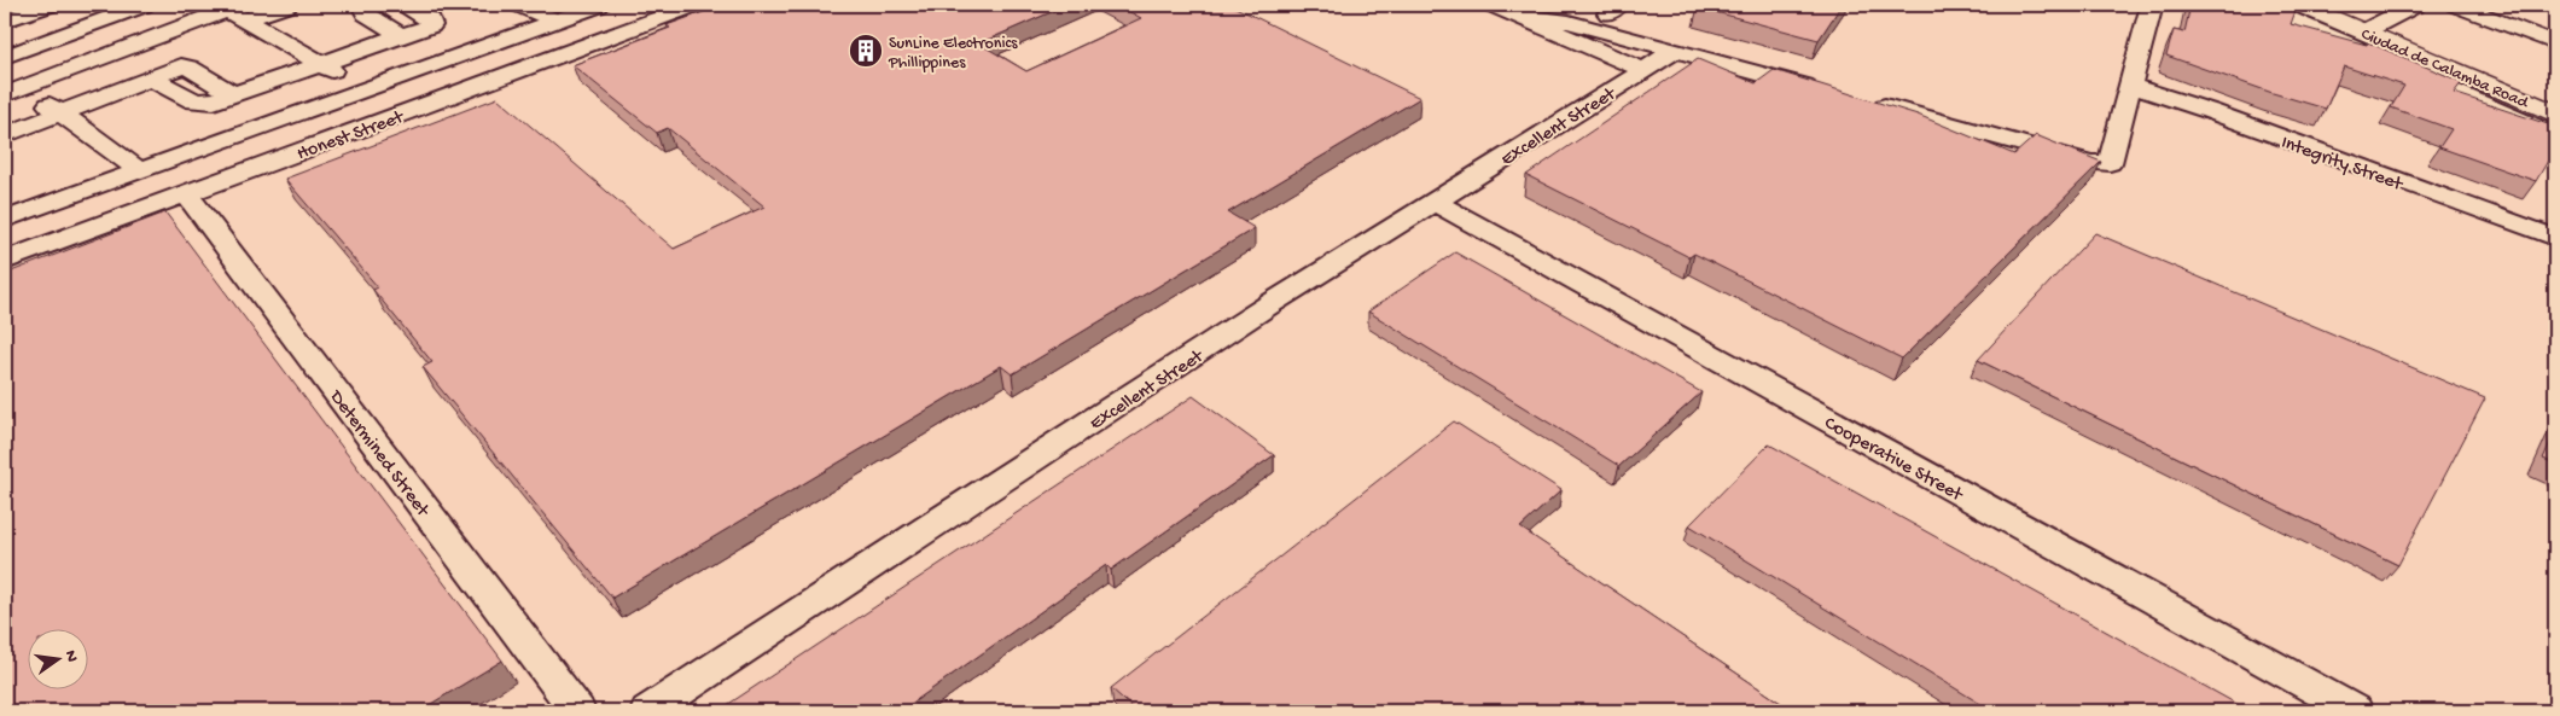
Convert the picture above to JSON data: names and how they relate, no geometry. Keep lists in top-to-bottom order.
{
  "streets": {
    "main road": ["Ciudad de Calamba Road"],
    "street": [
      "Excellent Street",
      "Honest Street",
      "Integrity Street",
      "Determined Street",
      "Cooperative Street"
    ]
  },
  "crossings": [
    ["Excellent Street", "Cooperative Street"],
    ["Honest Street", "Determined Street"]
  ],
  "places": {
    "building": ["SunLine Electronics Phillippines"]
  },
  "north": "right"
}
